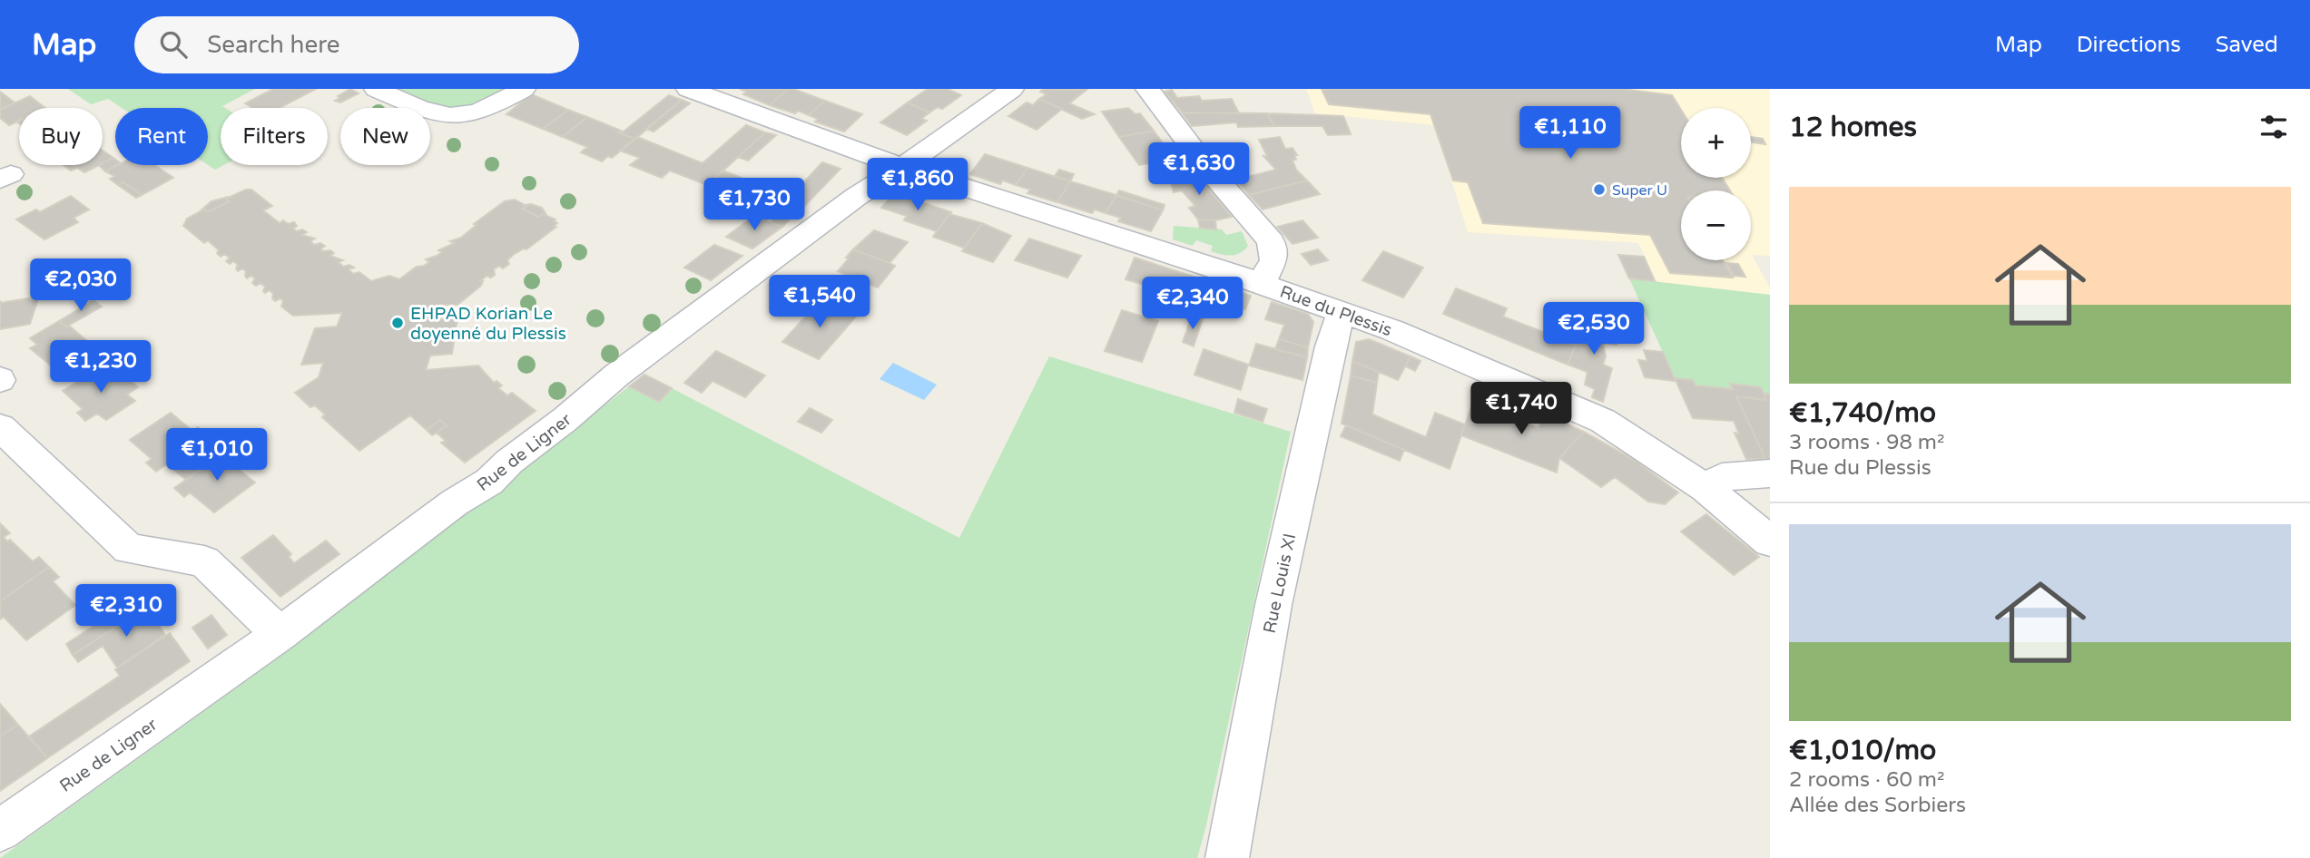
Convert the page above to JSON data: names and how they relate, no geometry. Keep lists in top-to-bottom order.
{
  "streets": {
    "street": ["Rue du Plessis", "Rue de Ligner", "Rue Louis XI"]
  },
  "crossings": [
    ["Rue du Plessis", "Rue de Ligner"],
    ["Rue du Plessis", "Rue Louis XI"]
  ],
  "places": ["Super U", "EHPAD Korian Le doyenné du Plessis"],
  "page": {
    "header": "Map",
    "search": "Search here",
    "nav": ["Map", "Directions", "Saved"],
    "heading": "12 homes",
    "price": [
      "€1,110",
      "€1,630",
      "€1,860",
      "€1,730",
      "€2,030",
      "€1,540",
      "€2,340",
      "€2,530",
      "€1,230",
      "€1,740",
      "€1,010",
      "€2,310"
    ],
    "map_buttons": ["+", "−"],
    "chip": [
      "Buy",
      "Rent",
      "Filters",
      "New"
    ],
    "list": [
      {
        "name": "€1,740/mo",
        "note": "3 rooms · 98 m² · Rue du Plessis"
      },
      {
        "name": "€1,010/mo",
        "note": "2 rooms · 60 m² · Allée des Sorbiers"
      }
    ]
  }
}
